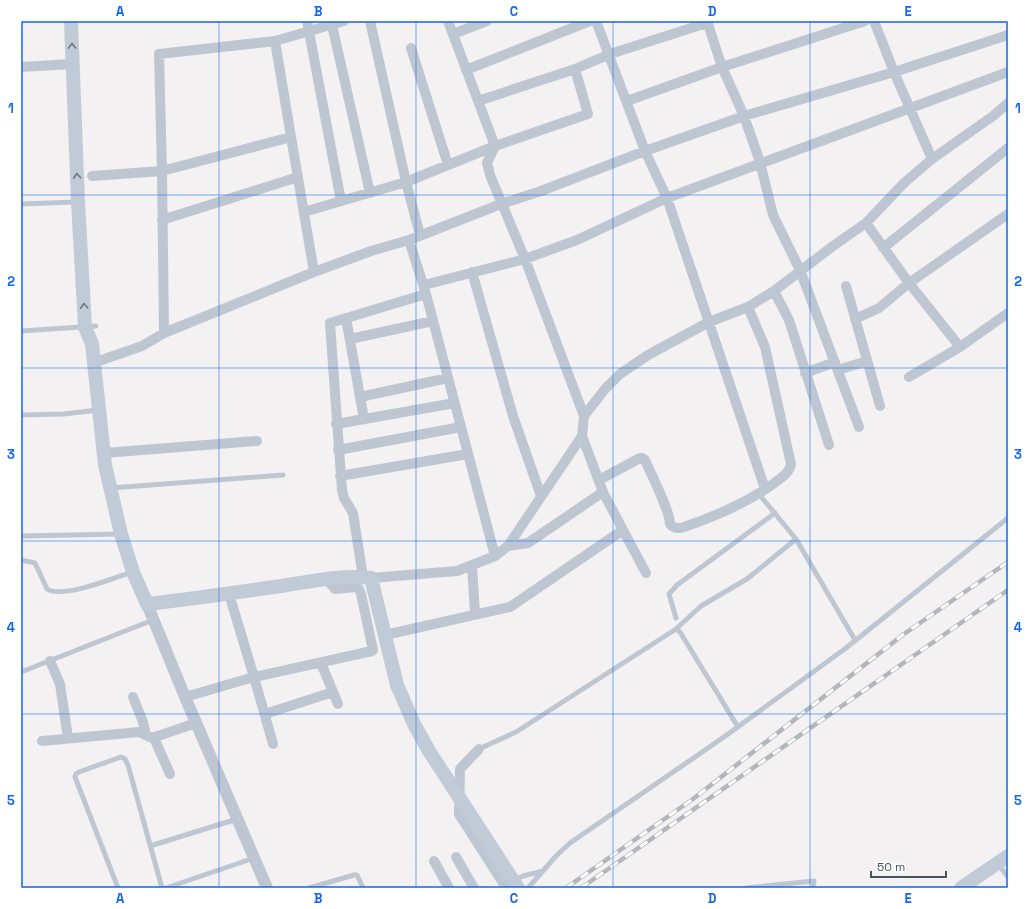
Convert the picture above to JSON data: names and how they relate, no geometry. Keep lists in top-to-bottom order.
{
  "scale_bar": "50 m",
  "grid": {
    "columns": [
      "A",
      "B",
      "C",
      "D",
      "E"
    ],
    "rows": [
      "1",
      "2",
      "3",
      "4",
      "5"
    ]
  }
}
